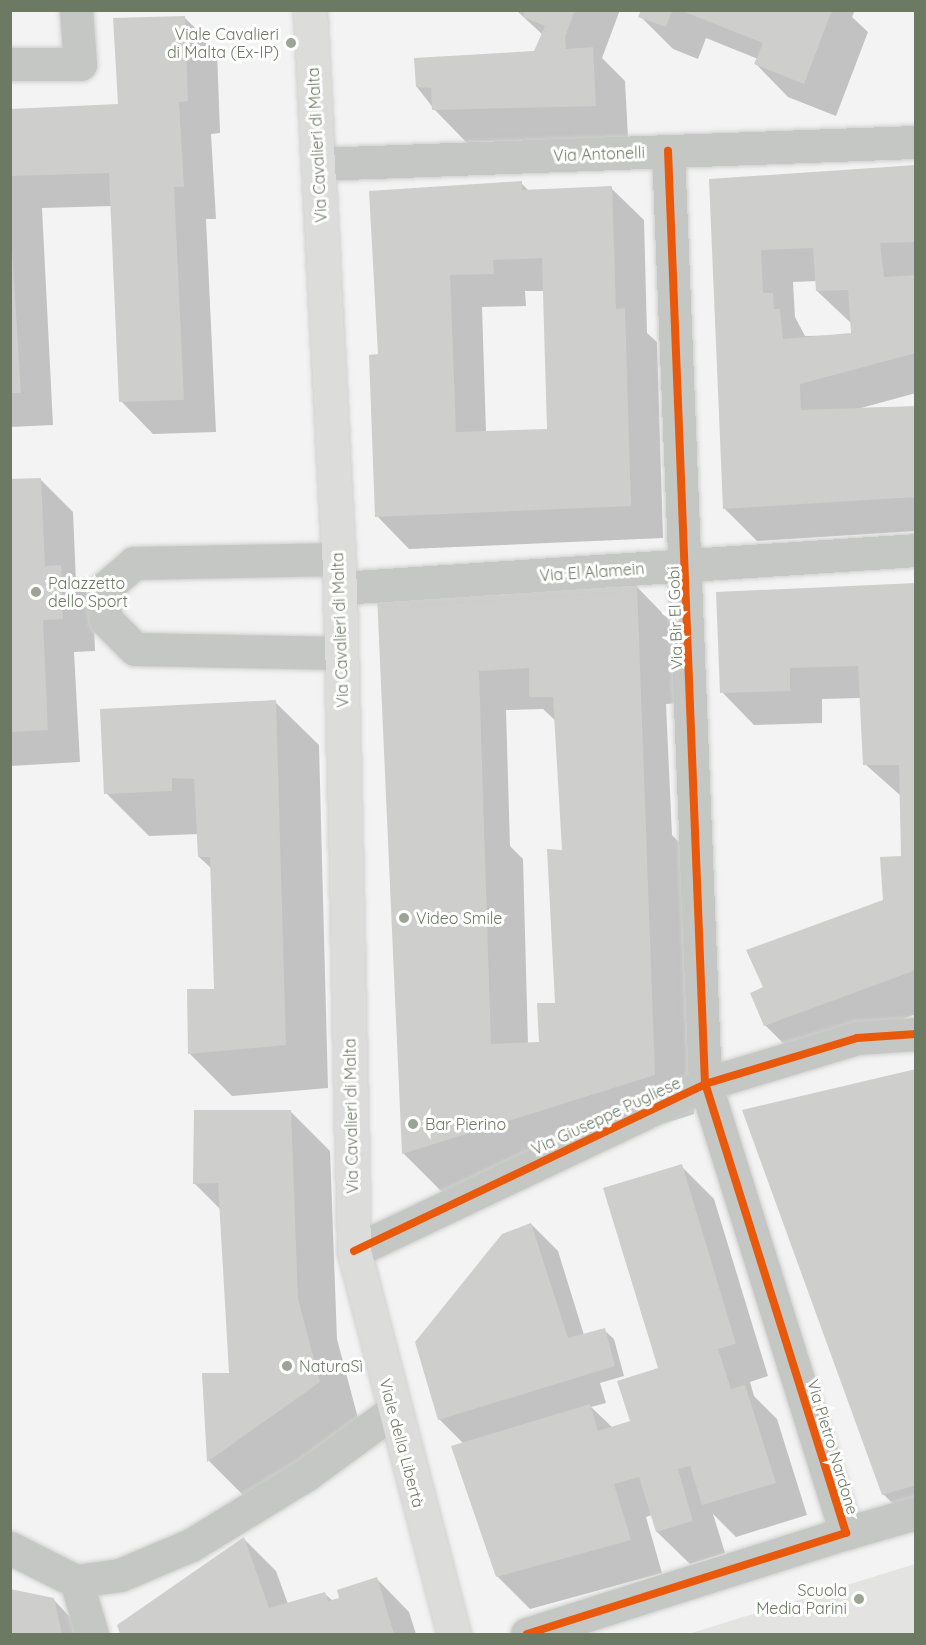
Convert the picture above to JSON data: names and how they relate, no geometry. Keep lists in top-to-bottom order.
{
  "streets": {
    "main road": ["Via Cavalieri di Malta", "Viale della Libertà"],
    "street": [
      "Via Antonelli",
      "Via El Alamein",
      "Via Bir El Gobi",
      "Via Giuseppe Pugliese",
      "Via Pietro Nardone"
    ]
  },
  "crossings": [
    ["Via Cavalieri di Malta", "Via Antonelli"],
    ["Via Cavalieri di Malta", "Via El Alamein"],
    ["Via Cavalieri di Malta", "Via Giuseppe Pugliese"],
    ["Via Cavalieri di Malta", "Viale della Libertà"],
    ["Via Antonelli", "Via Bir El Gobi"],
    ["Via El Alamein", "Via Bir El Gobi"],
    ["Via Bir El Gobi", "Via Giuseppe Pugliese"],
    ["Via Bir El Gobi", "Via Pietro Nardone"],
    ["Via Giuseppe Pugliese", "Viale della Libertà"],
    ["Via Giuseppe Pugliese", "Via Pietro Nardone"]
  ],
  "places": [
    "Viale Cavalieri di Malta (Ex-IP)",
    "Palazzetto dello Sport",
    "Video Smile",
    "Bar Pierino",
    "NaturaSì",
    "Scuola Media Parini"
  ]
}
